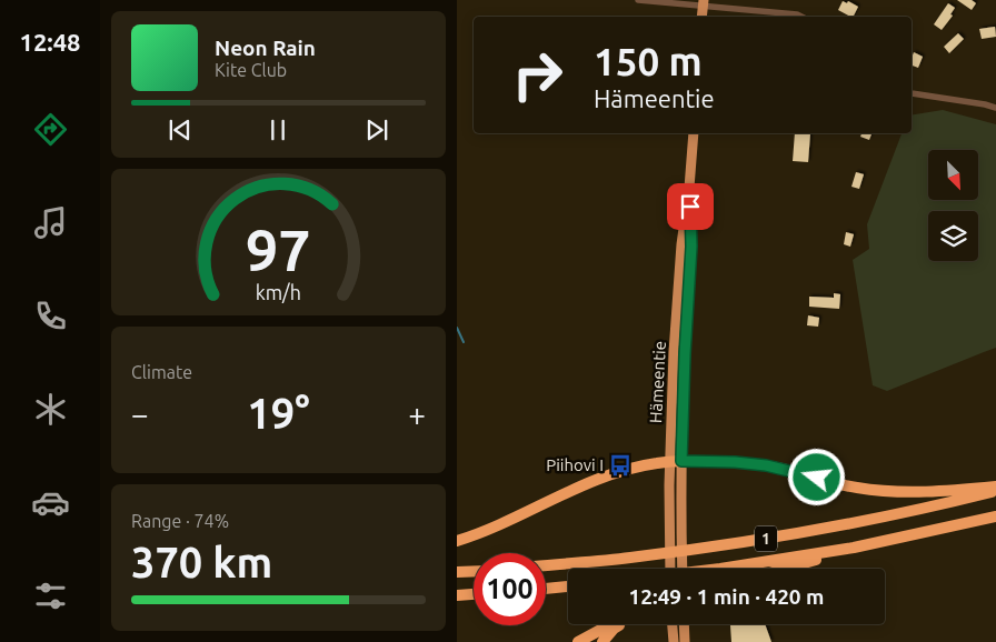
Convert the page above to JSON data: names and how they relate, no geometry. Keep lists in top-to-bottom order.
{
  "streets": {
    "highway": ["1"],
    "main road": ["Hämeentie"]
  },
  "places": {
    "bus stop": ["Piihovi I"]
  },
  "north": "bottom right",
  "page": {
    "tabs": "12:48",
    "turn": ["150 m", "Hämeentie"],
    "song": ["Neon Rain", "Kite Club"],
    "tile": [
      "Climate",
      ["Range · 74%", "370 km"]
    ],
    "heat": ["−", "19°", "+"],
    "limit": "100",
    "trip": "12:49 · 1 min · 420 m",
    "gauge": ["97", "km/h"]
  }
}
